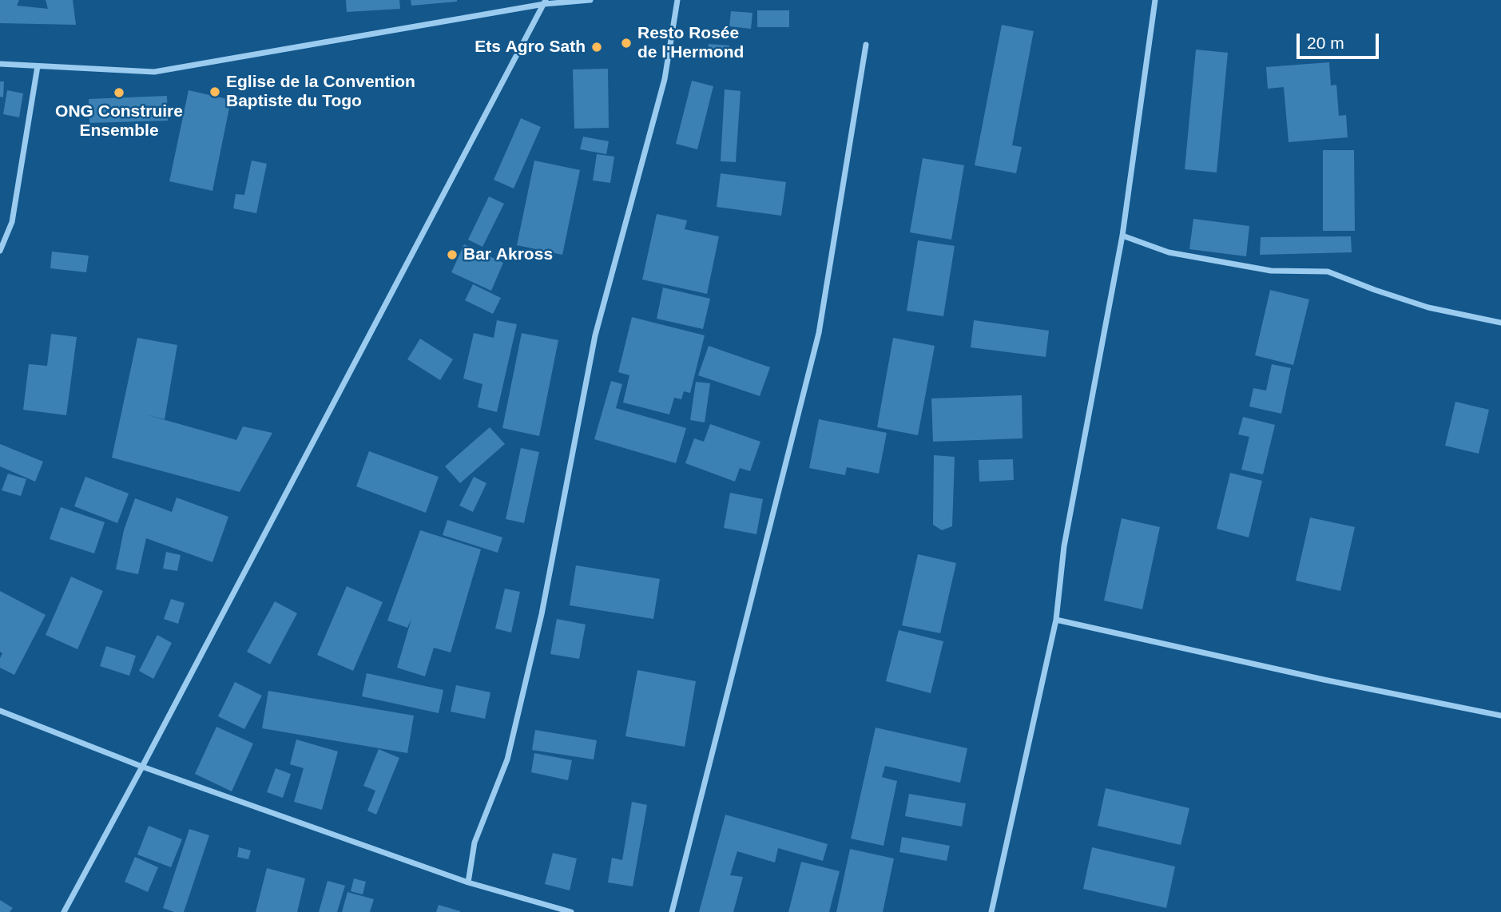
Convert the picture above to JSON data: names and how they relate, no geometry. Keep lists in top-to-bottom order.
{
  "places": [
    "Resto Rosée de l'Hermond",
    "Ets Agro Sath",
    "Eglise de la Convention Baptiste du Togo",
    "ONG Construire Ensemble",
    "Bar Akross"
  ],
  "scale_bar": "20 m"
}
